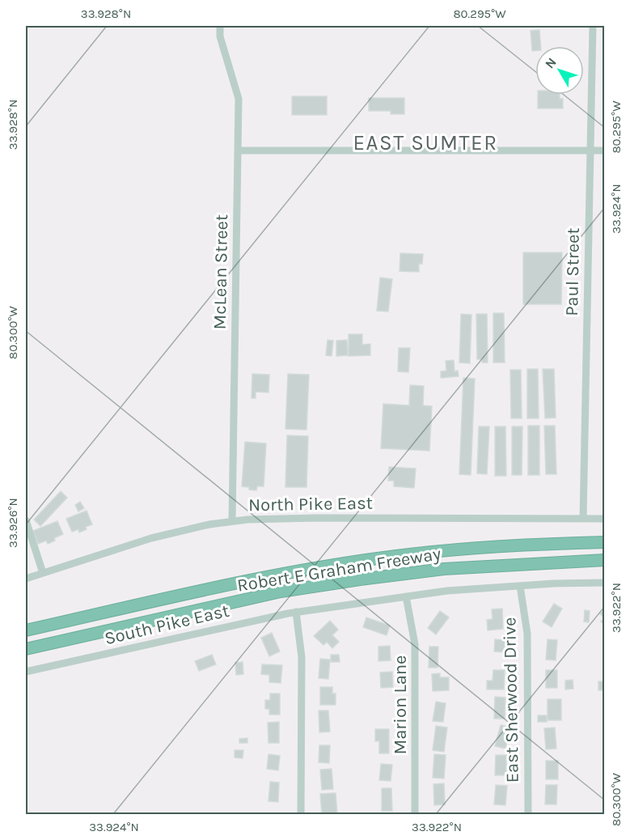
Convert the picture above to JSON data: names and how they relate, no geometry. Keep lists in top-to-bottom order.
{
  "streets": {
    "highway": ["Robert E Graham Freeway"],
    "street": [
      "McLean Street",
      "Paul Street",
      "North Pike East",
      "South Pike East",
      "East Sherwood Drive",
      "Marion Lane"
    ]
  },
  "crossings": [
    ["McLean Street", "North Pike East"],
    ["Paul Street", "North Pike East"],
    ["South Pike East", "East Sherwood Drive"],
    ["South Pike East", "Marion Lane"]
  ],
  "districts": ["EAST SUMTER"],
  "north": "top left",
  "coordinates": [
    "33.928°N",
    "80.295°W",
    "33.924°N",
    "80.300°W",
    "33.926°N",
    "33.922°N"
  ]
}
